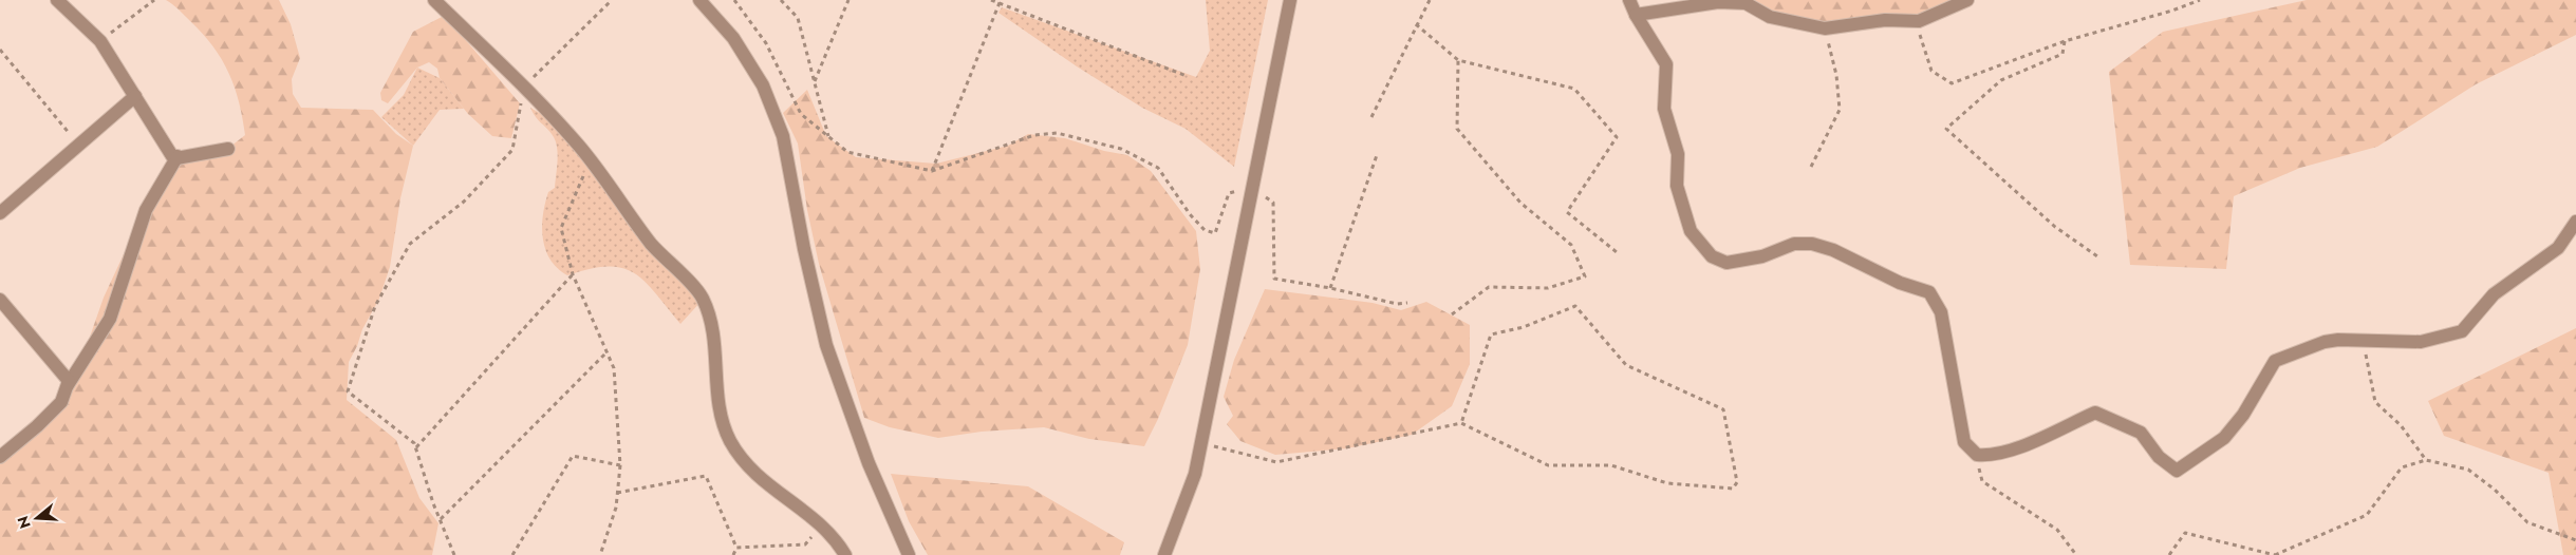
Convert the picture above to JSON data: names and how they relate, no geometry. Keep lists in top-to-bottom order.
{
  "north": "left"
}
